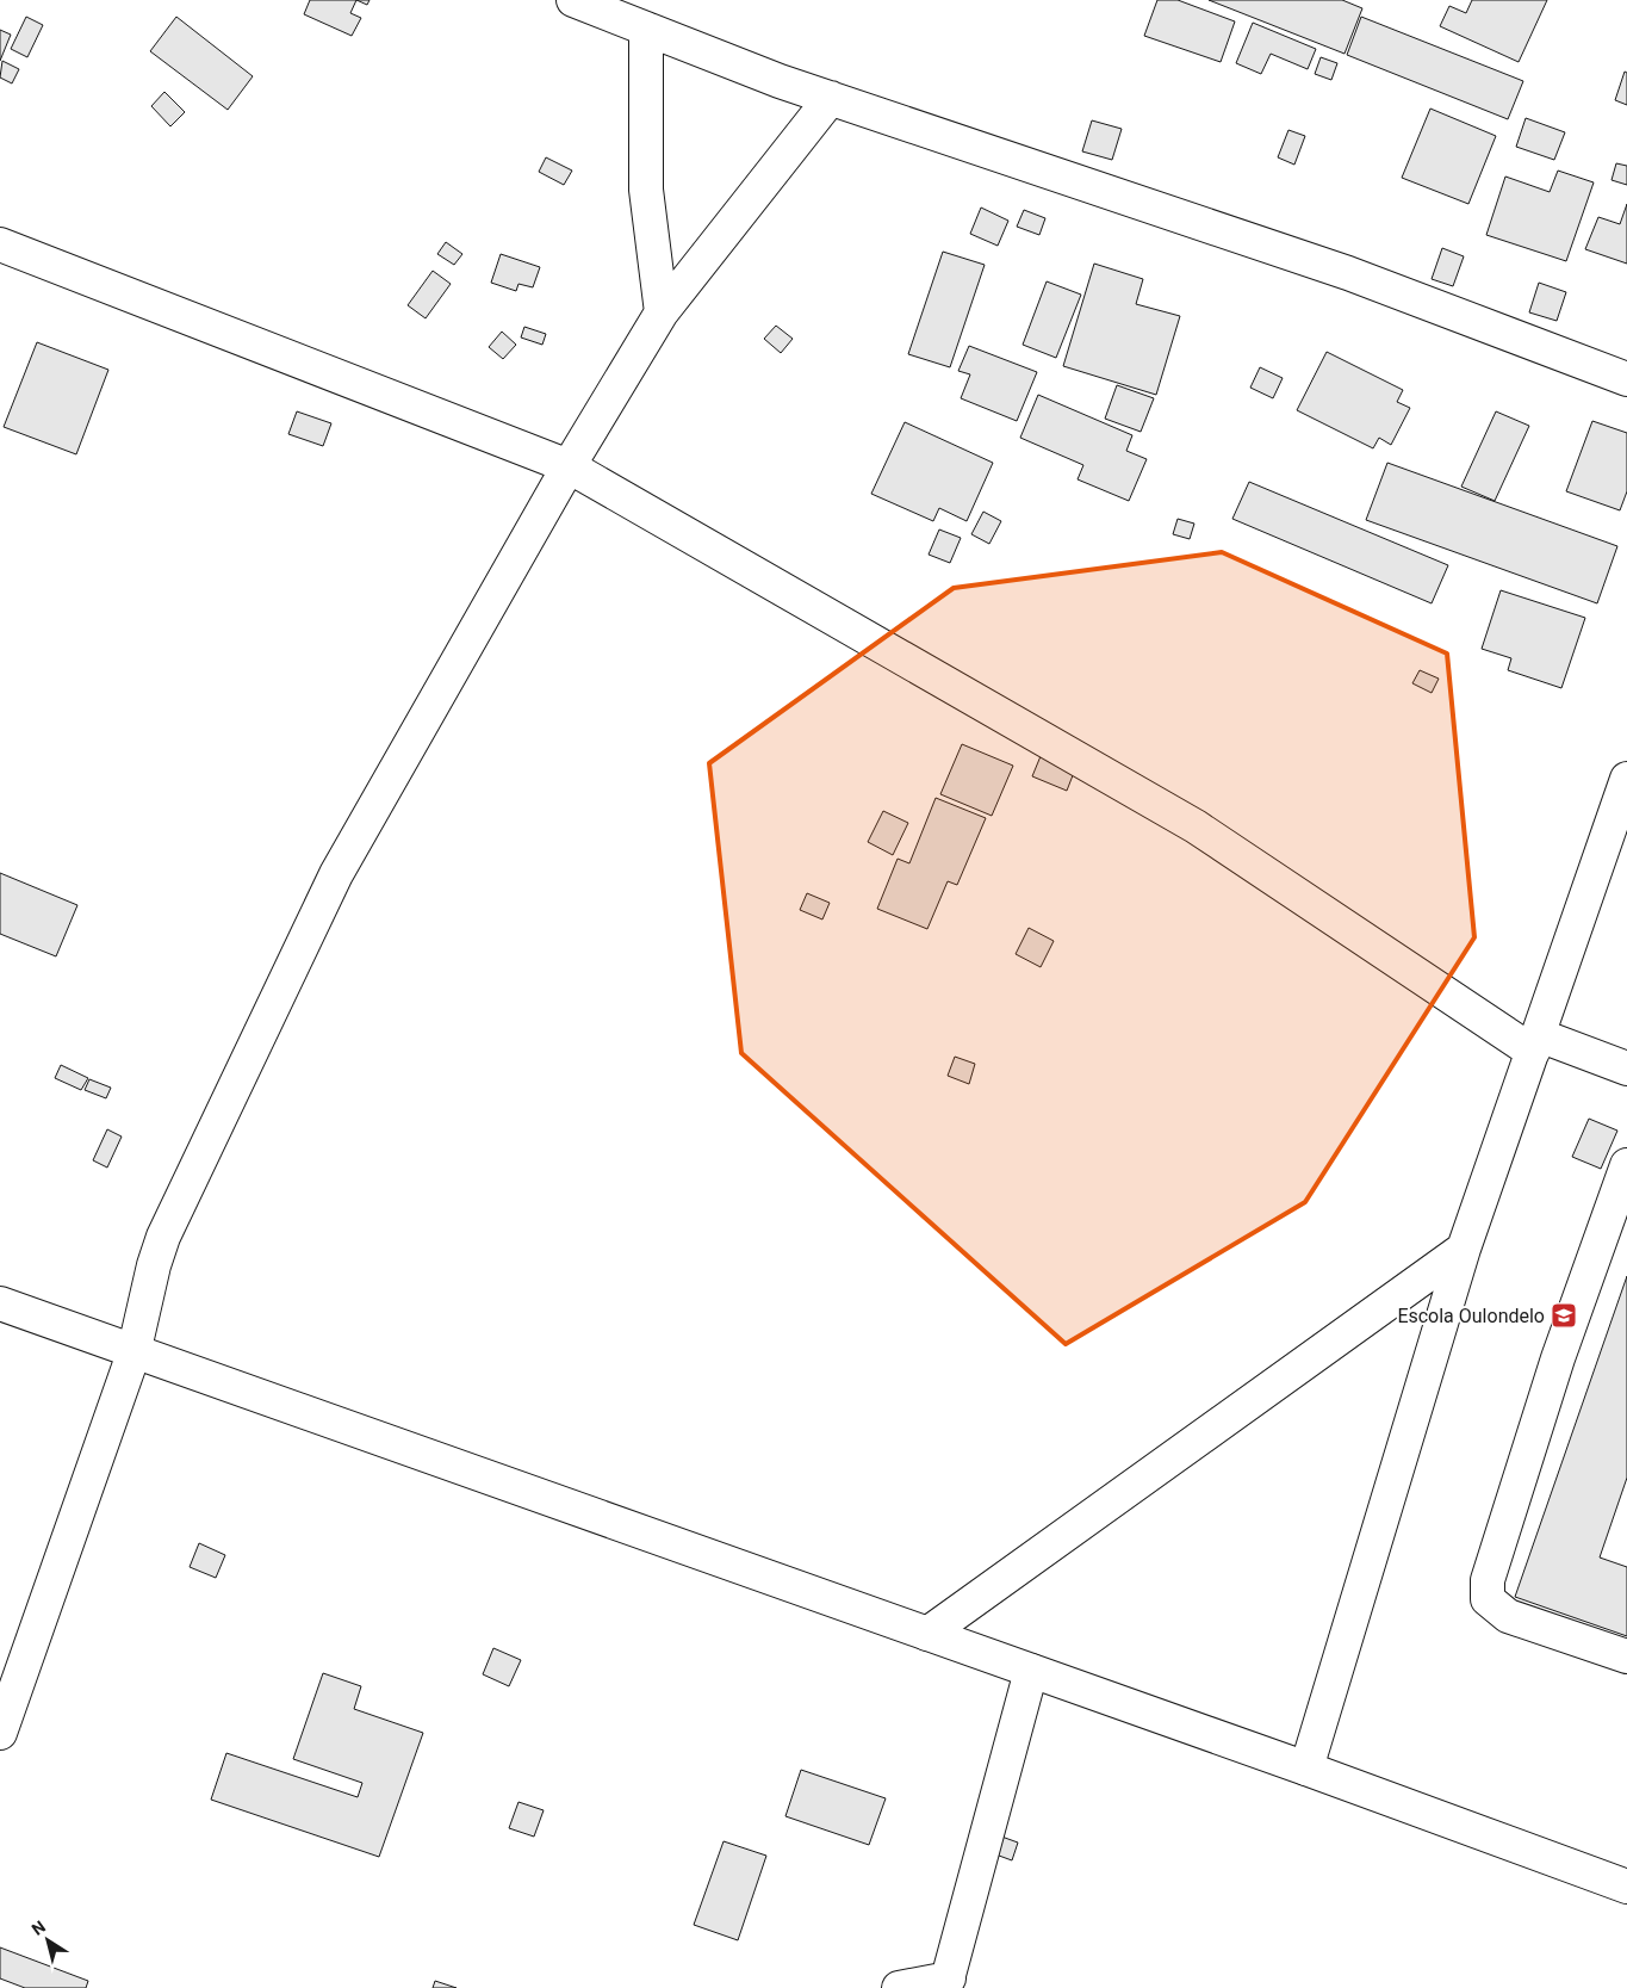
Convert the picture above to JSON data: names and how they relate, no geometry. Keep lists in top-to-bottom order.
{
  "places": {
    "school or university": ["Escola Oulondelo"]
  },
  "north": "top left"
}
